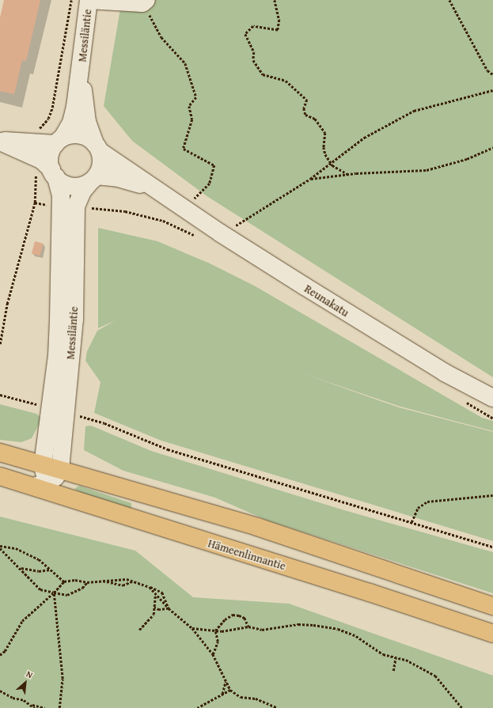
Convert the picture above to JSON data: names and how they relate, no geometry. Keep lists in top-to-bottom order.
{
  "streets": {
    "main road": ["Hämeenlinnantie"],
    "street": ["Messiläntie", "Reunakatu"]
  },
  "crossings": [
    ["Messiläntie", "Reunakatu"],
    ["Messiläntie", "Hämeenlinnantie"]
  ],
  "north": "top right"
}
